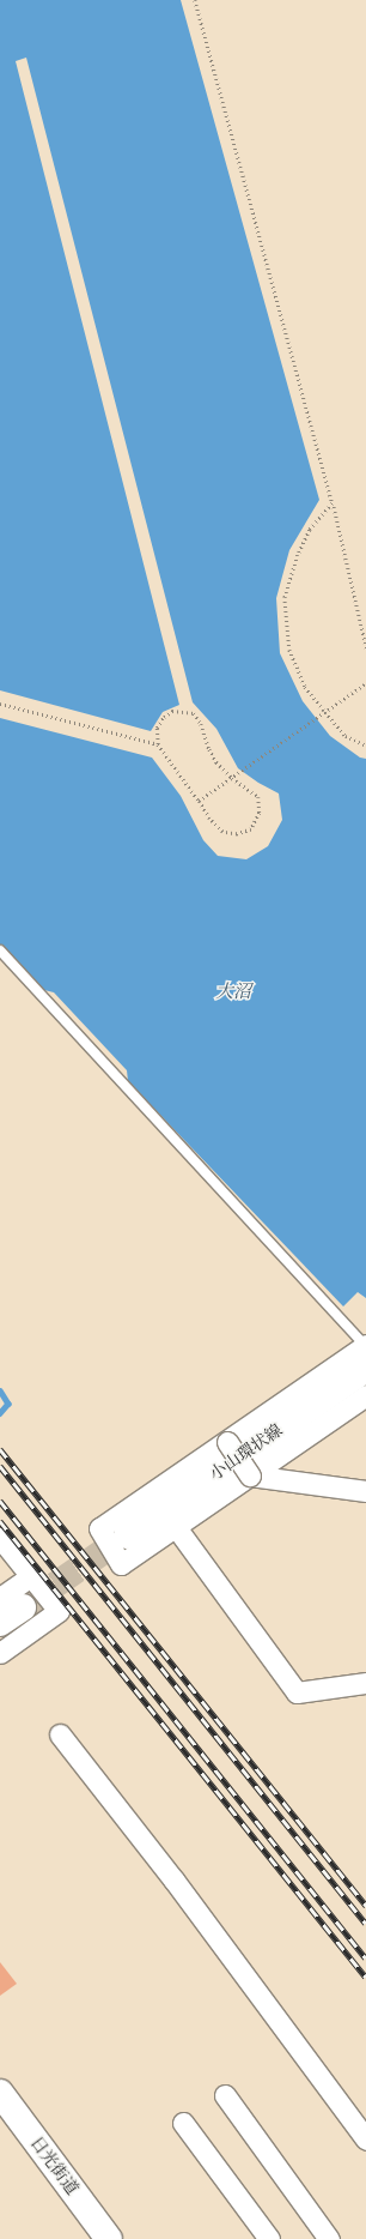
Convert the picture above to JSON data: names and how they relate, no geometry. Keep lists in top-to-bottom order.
{
  "streets": {
    "main road": ["小山環状線", "日光街道"]
  },
  "water": ["大沼"]
}
